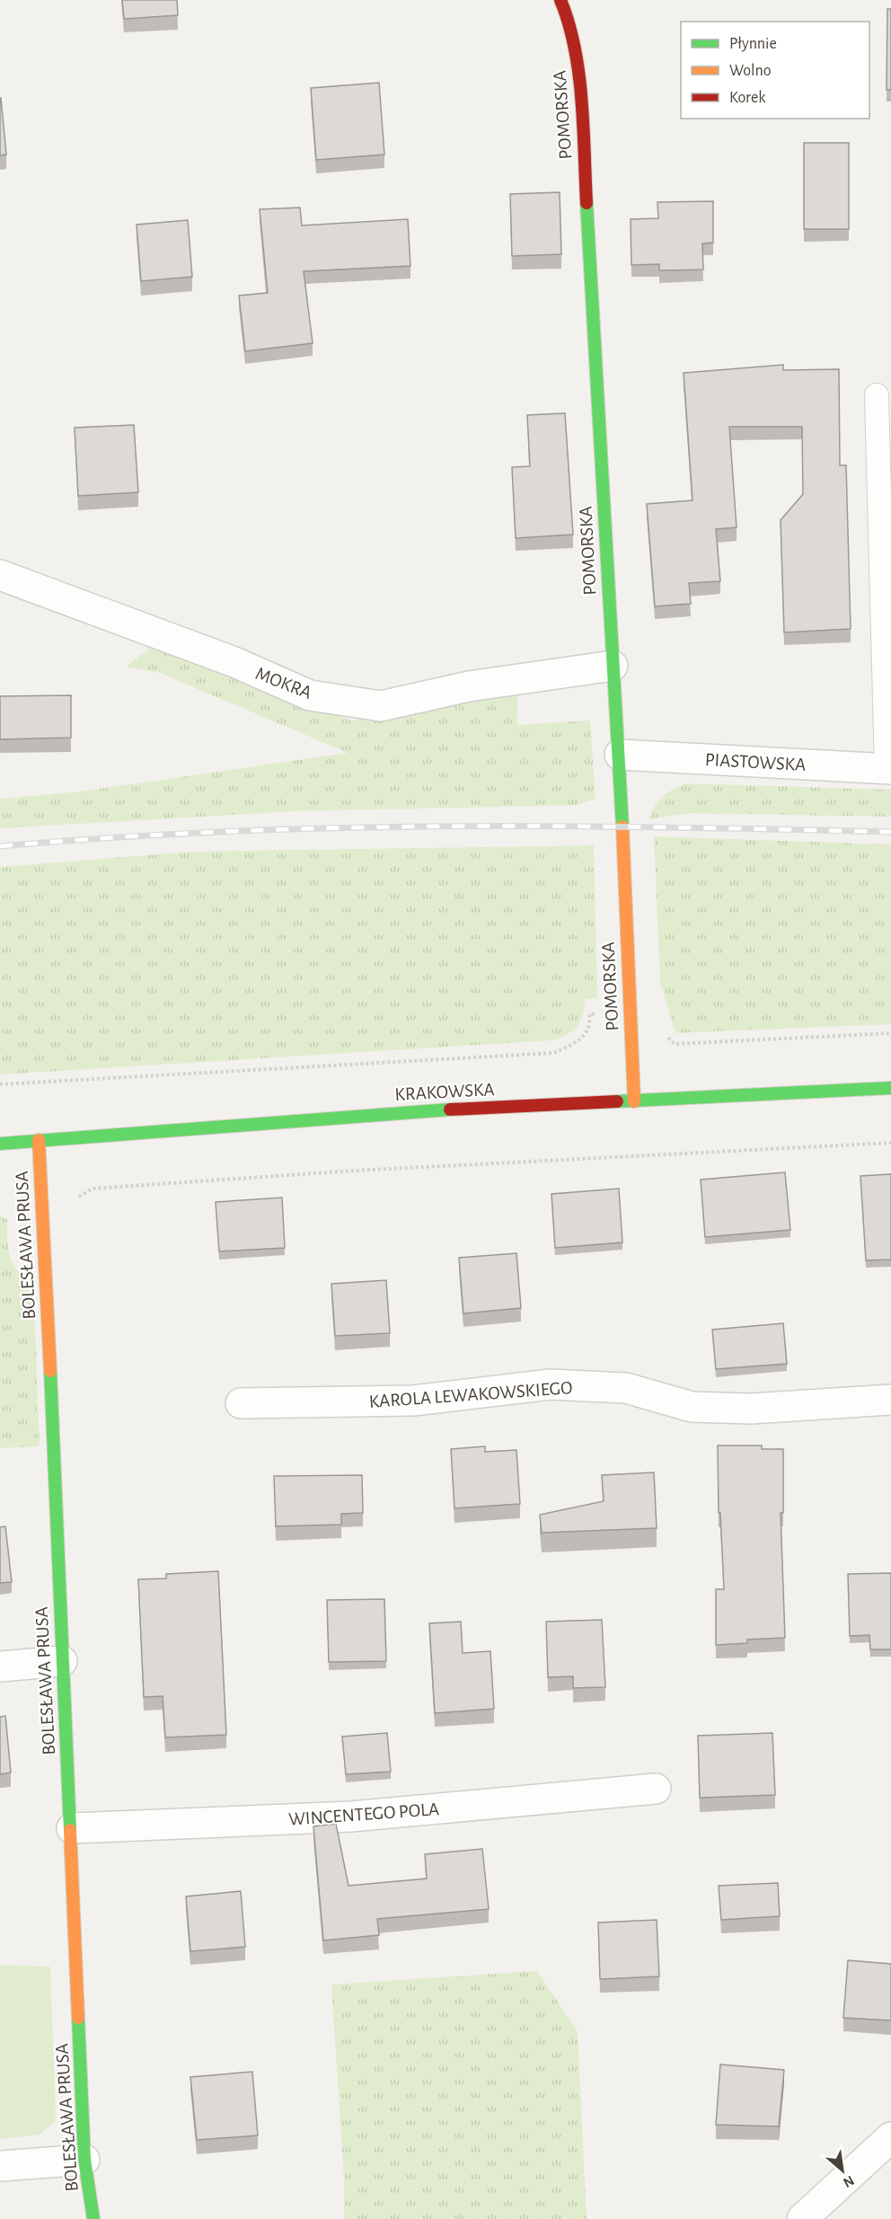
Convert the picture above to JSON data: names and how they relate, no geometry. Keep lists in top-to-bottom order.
{
  "streets": {
    "street": [
      "POMORSKA",
      "MOKRA",
      "PIASTOWSKA",
      "KRAKOWSKA",
      "BOLESŁAWA PRUSA",
      "KAROLA LEWAKOWSKIEGO",
      "WINCENTEGO POLA"
    ]
  },
  "crossings": [
    ["POMORSKA", "MOKRA"],
    ["POMORSKA", "PIASTOWSKA"],
    ["POMORSKA", "KRAKOWSKA"],
    ["KRAKOWSKA", "BOLESŁAWA PRUSA"],
    ["BOLESŁAWA PRUSA", "WINCENTEGO POLA"]
  ],
  "legend": ["Płynnie", "Wolno", "Korek"],
  "north": "bottom right"
}
